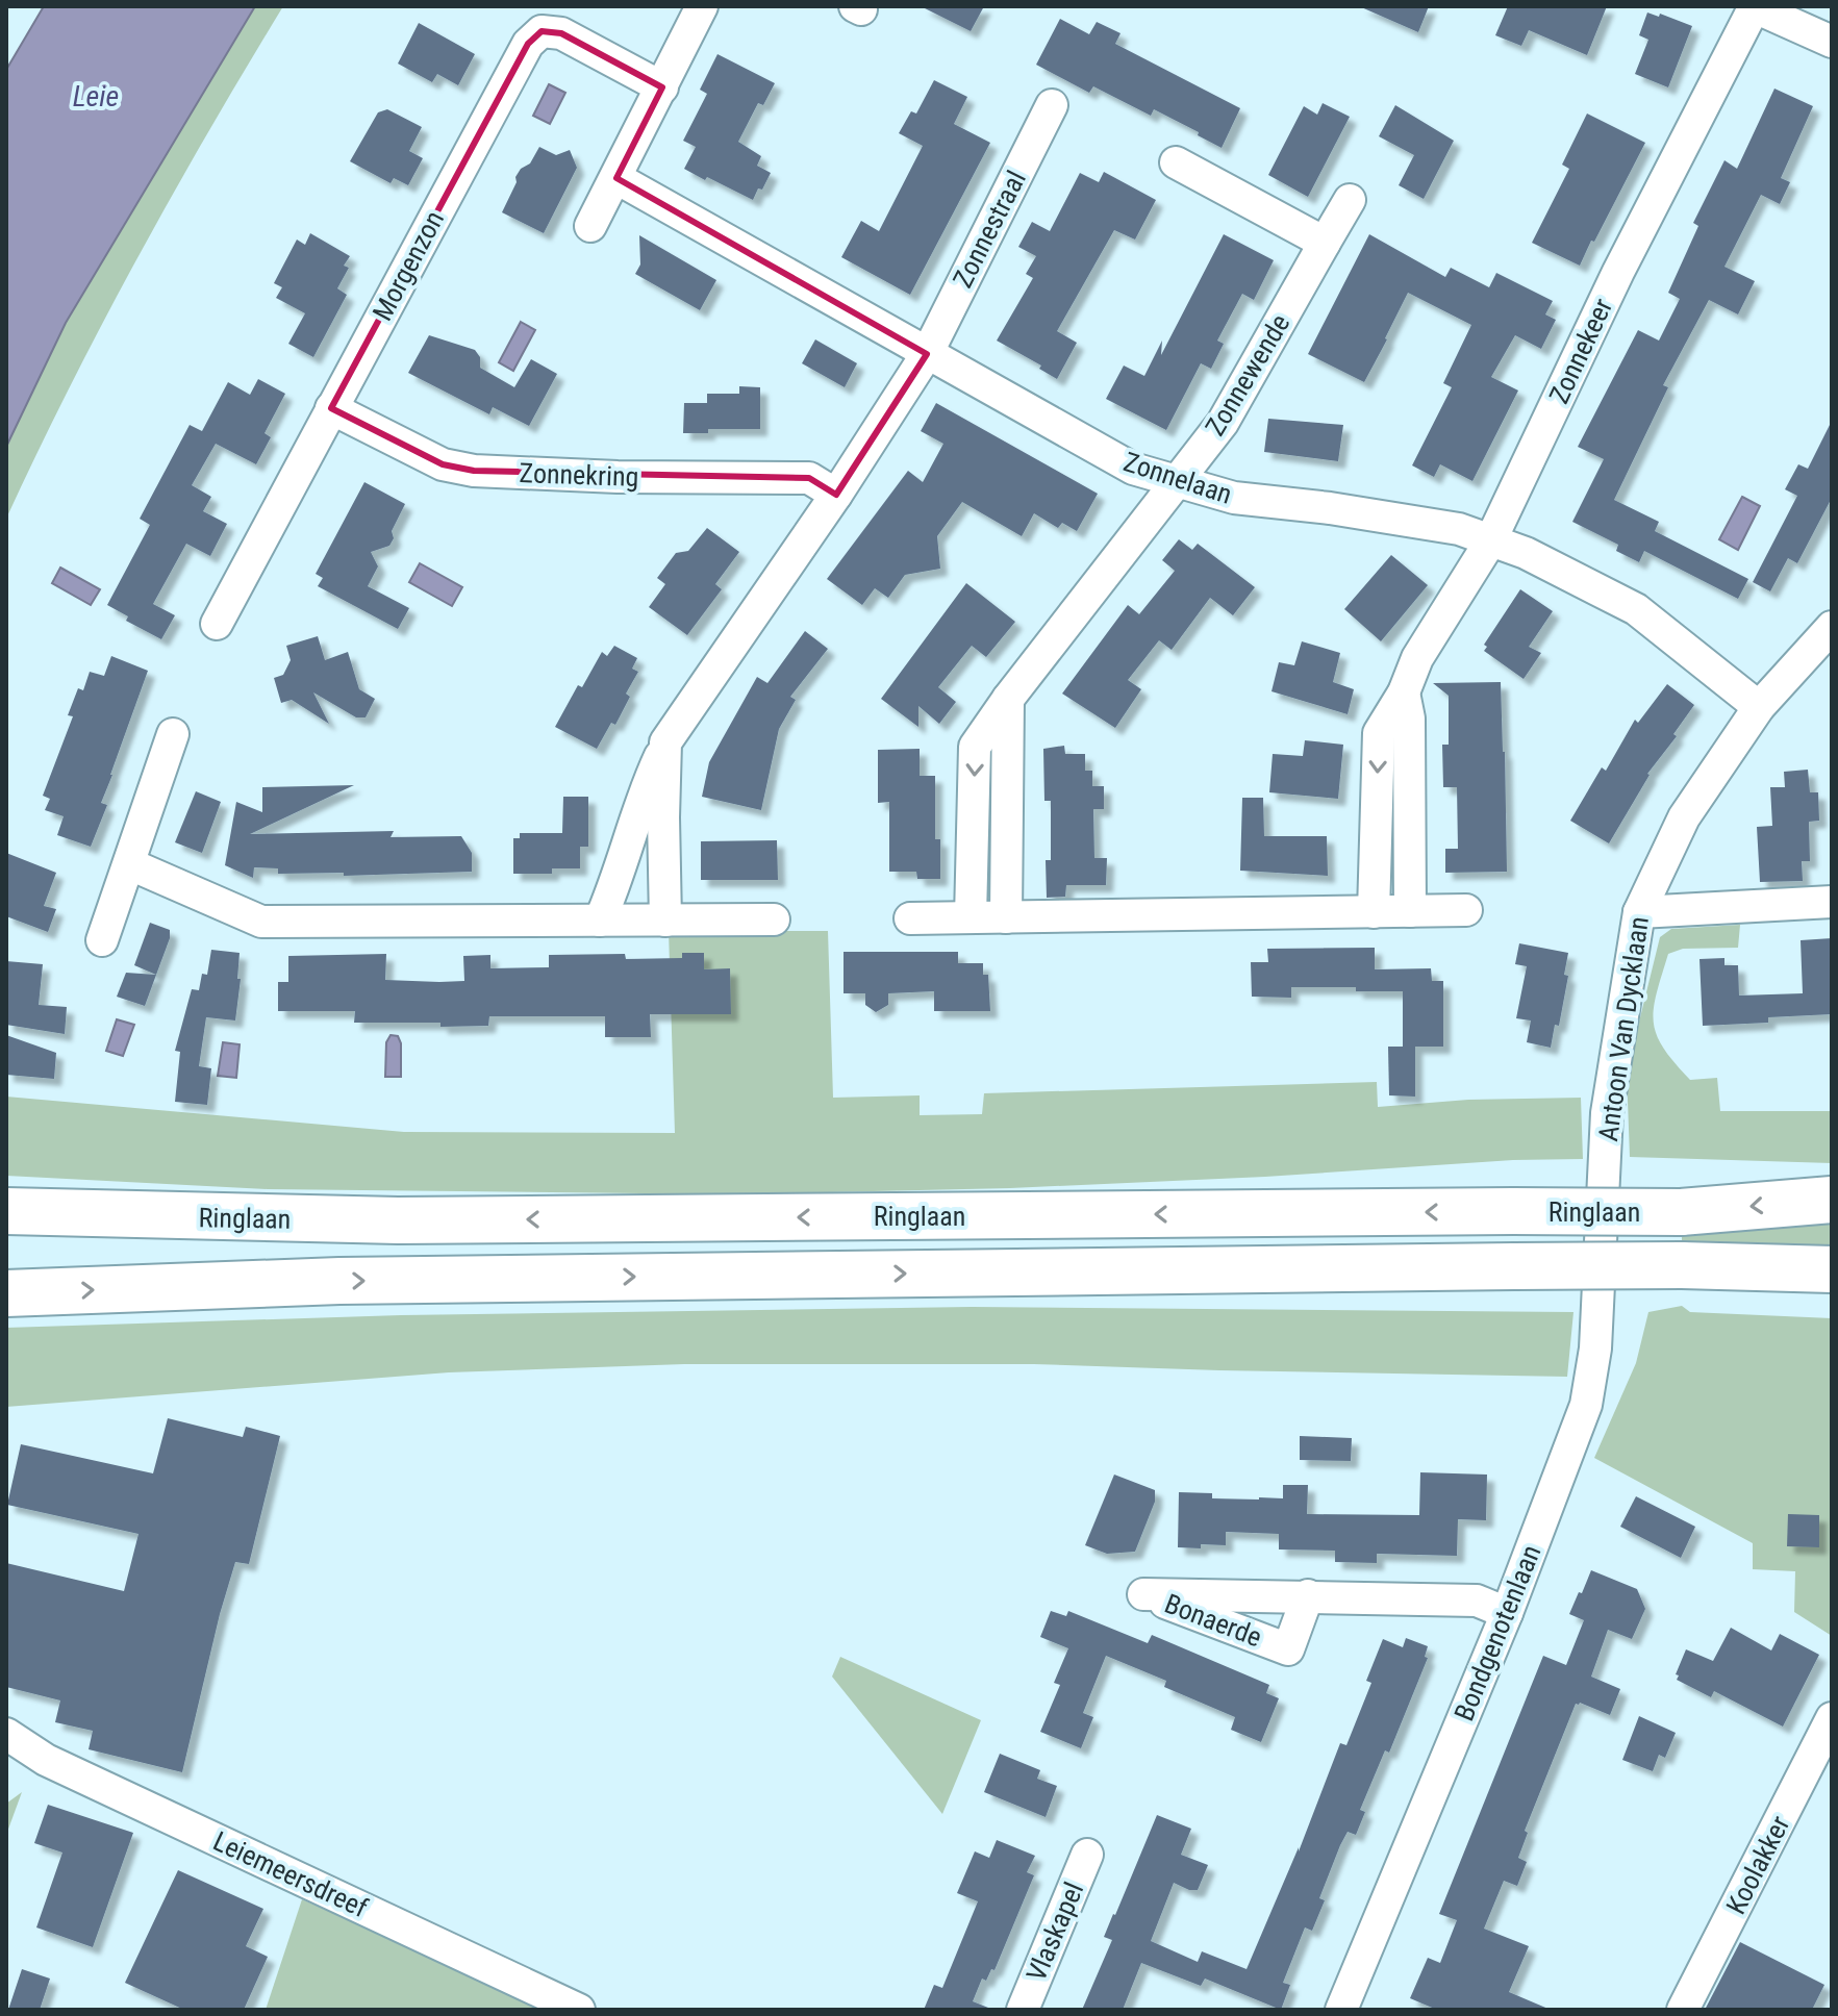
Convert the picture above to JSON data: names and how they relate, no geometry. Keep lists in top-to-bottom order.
{
  "streets": {
    "highway": ["Ringlaan"],
    "street": [
      "Zonnestraal",
      "Morgenzon",
      "Zonnekeer",
      "Zonnewende",
      "Zonnekring",
      "Zonnelaan",
      "Antoon Van Dycklaan",
      "Bondgenotenlaan",
      "Koolakker",
      "Leiemeersdreef",
      "Vlaskapel"
    ]
  },
  "crossings": [
    ["Zonnestraal", "Zonnelaan"],
    ["Morgenzon", "Zonnekring"],
    ["Zonnekeer", "Zonnelaan"],
    ["Zonnewende", "Zonnelaan"],
    ["Zonnelaan", "Antoon Van Dycklaan"],
    ["Antoon Van Dycklaan", "Bondgenotenlaan"]
  ],
  "water": ["Leie"]
}
